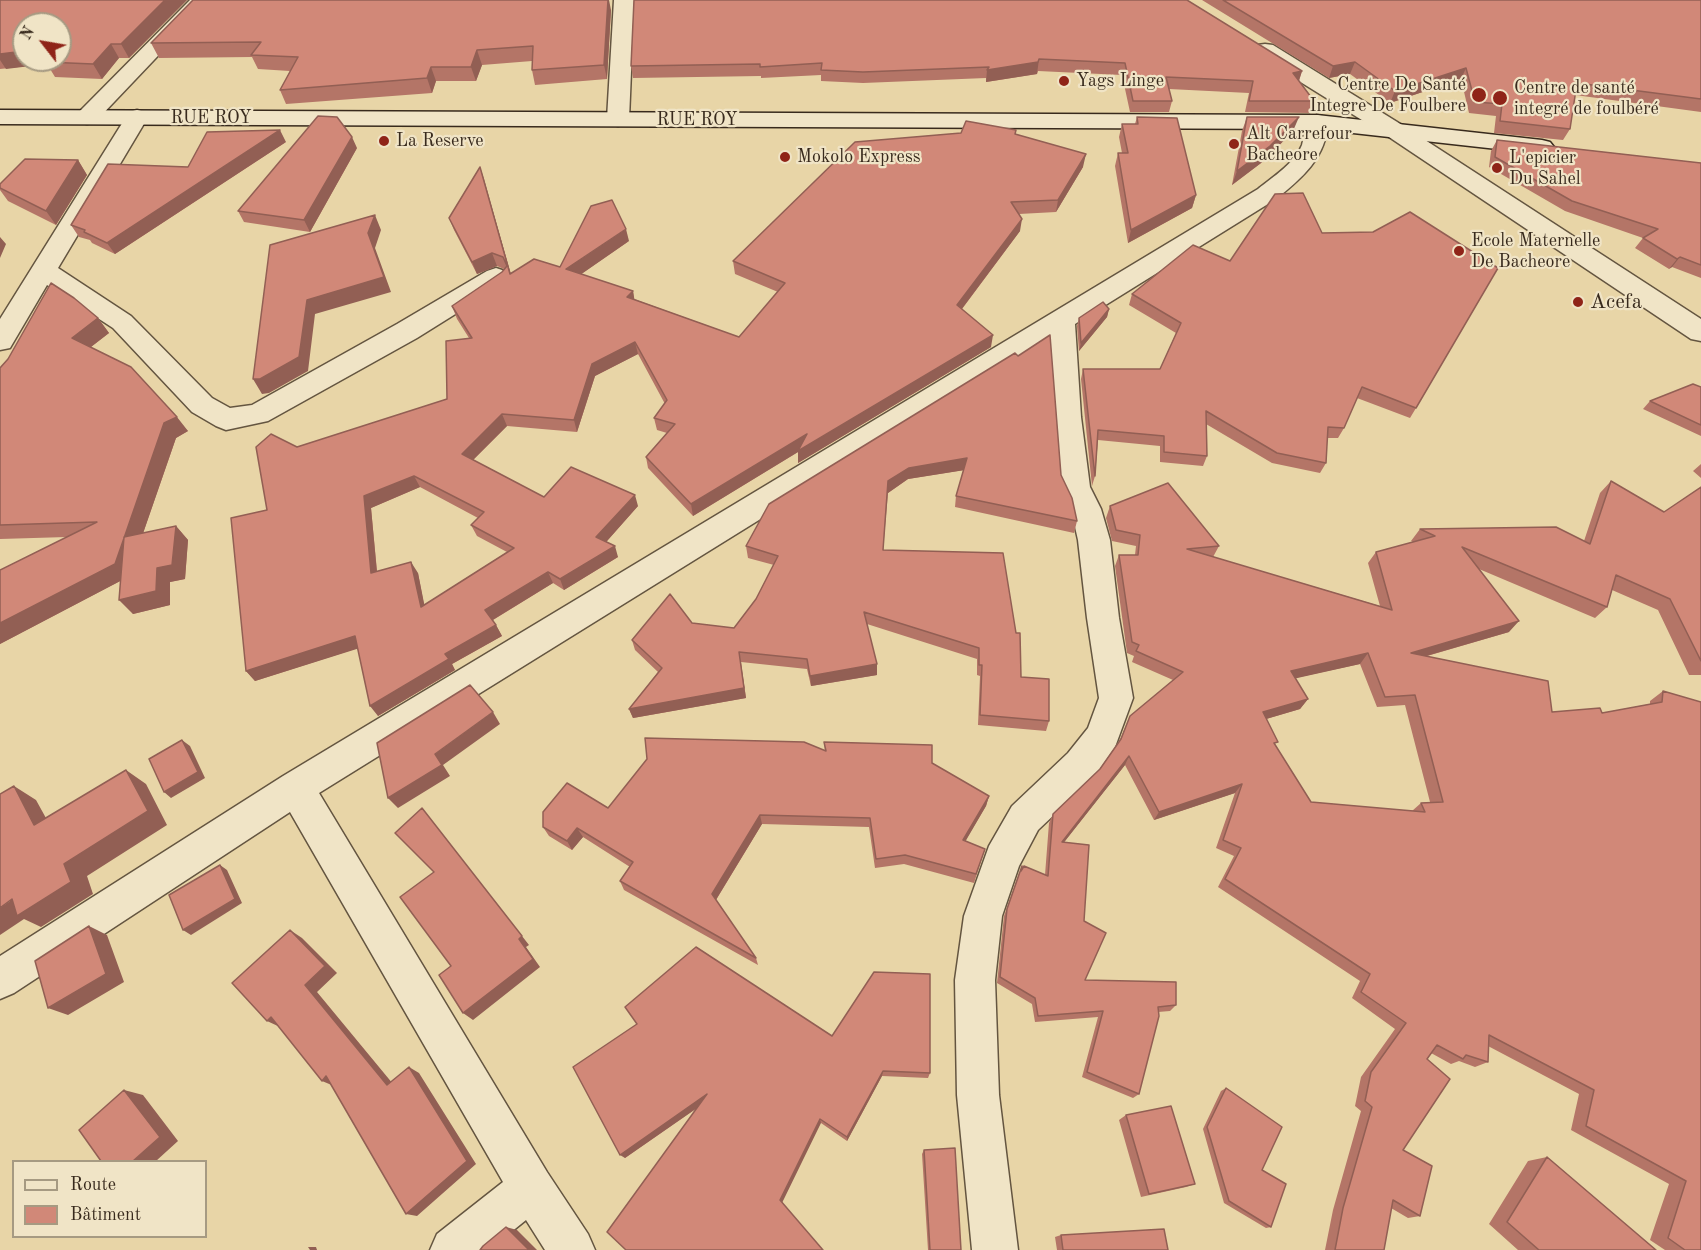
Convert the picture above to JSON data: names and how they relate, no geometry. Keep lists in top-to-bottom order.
{
  "streets": {
    "street": ["RUE ROY"]
  },
  "places": [
    "Yags Linge",
    "Centre De Santé Integre De Foulbere",
    "Centre de santé integré de foulbéré",
    "La Reserve",
    "Alt Carrefour Bacheore",
    "Mokolo Express",
    "L'epicier Du Sahel",
    "Ecole Maternelle De Bacheore",
    "Acefa"
  ],
  "legend": ["Route", "Bâtiment"],
  "north": "top left"
}
